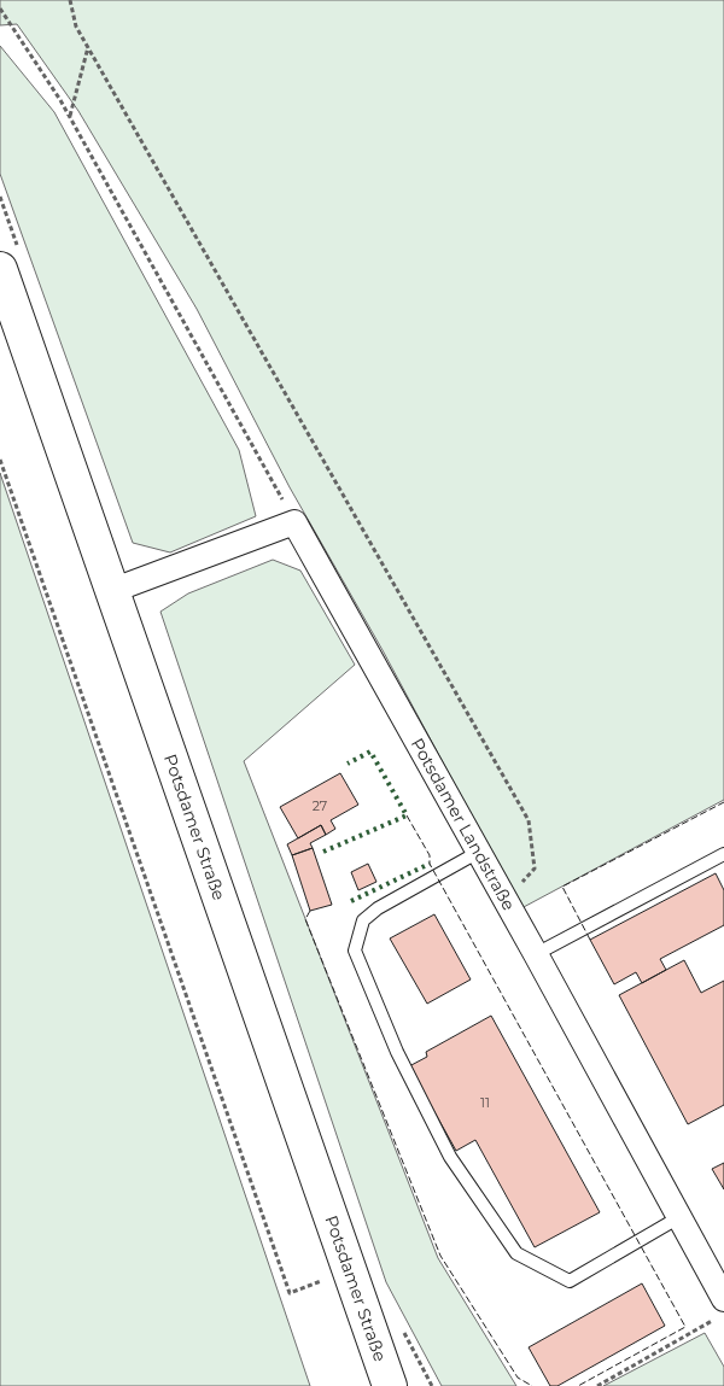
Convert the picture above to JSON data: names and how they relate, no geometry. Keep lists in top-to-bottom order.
{
  "streets": {
    "main road": ["Potsdamer Straße"],
    "street": ["Potsdamer Landstraße"]
  },
  "house_numbers": ["27", "11"]
}
